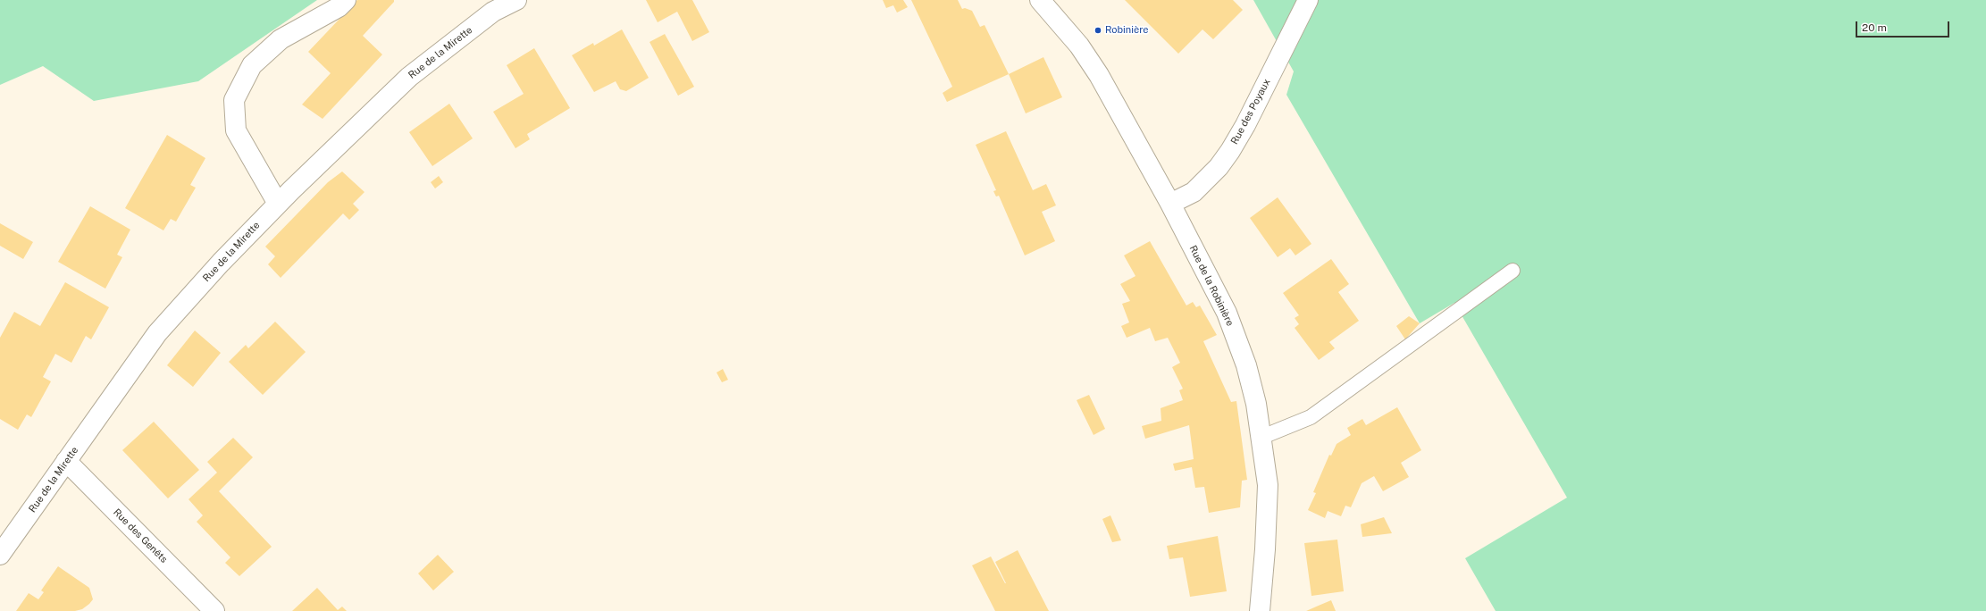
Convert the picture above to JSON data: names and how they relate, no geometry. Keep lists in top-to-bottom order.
{
  "streets": {
    "street": [
      "Rue de la Mirette",
      "Rue des Poyaux",
      "Rue de la Robinière",
      "Rue des Genêts"
    ]
  },
  "crossings": [
    ["Rue de la Mirette", "Rue des Genêts"],
    ["Rue des Poyaux", "Rue de la Robinière"]
  ],
  "places": ["Robinière"],
  "scale_bar": "20 m"
}
